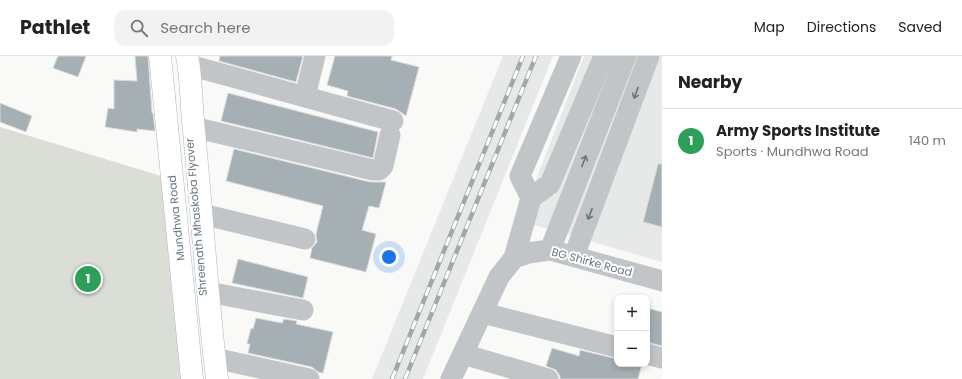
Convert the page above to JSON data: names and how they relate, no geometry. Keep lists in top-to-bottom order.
{
  "streets": {
    "main road": ["Shreenath Mhaskoba Flyover", "Mundhwa Road"],
    "street": ["BG Shirke Road"]
  },
  "crossings": [
    ["Shreenath Mhaskoba Flyover", "Mundhwa Road"]
  ],
  "page": {
    "header": "Pathlet",
    "search": "Search here",
    "nav": ["Map", "Directions", "Saved"],
    "heading": "Nearby",
    "list": [
      {
        "mark": "1",
        "name": "Army Sports Institute",
        "note": "Sports · Mundhwa Road",
        "value": "140 m"
      }
    ],
    "pins": "1",
    "map_buttons": ["+", "−"]
  }
}
